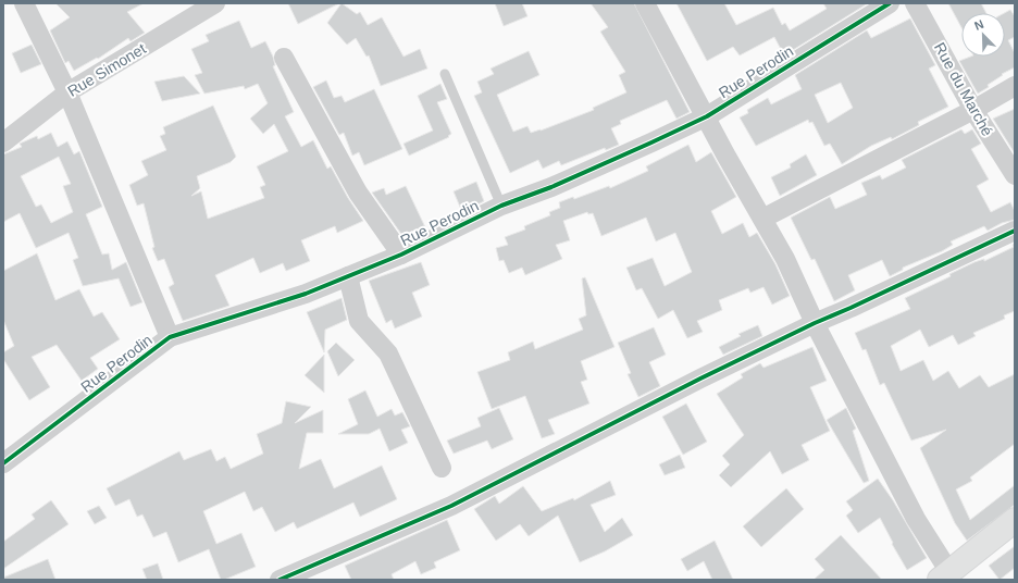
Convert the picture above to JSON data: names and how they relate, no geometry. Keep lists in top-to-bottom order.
{
  "streets": {
    "street": ["Rue Simonet", "Rue Perodin", "Rue du Marché"]
  },
  "north": "top left"
}
